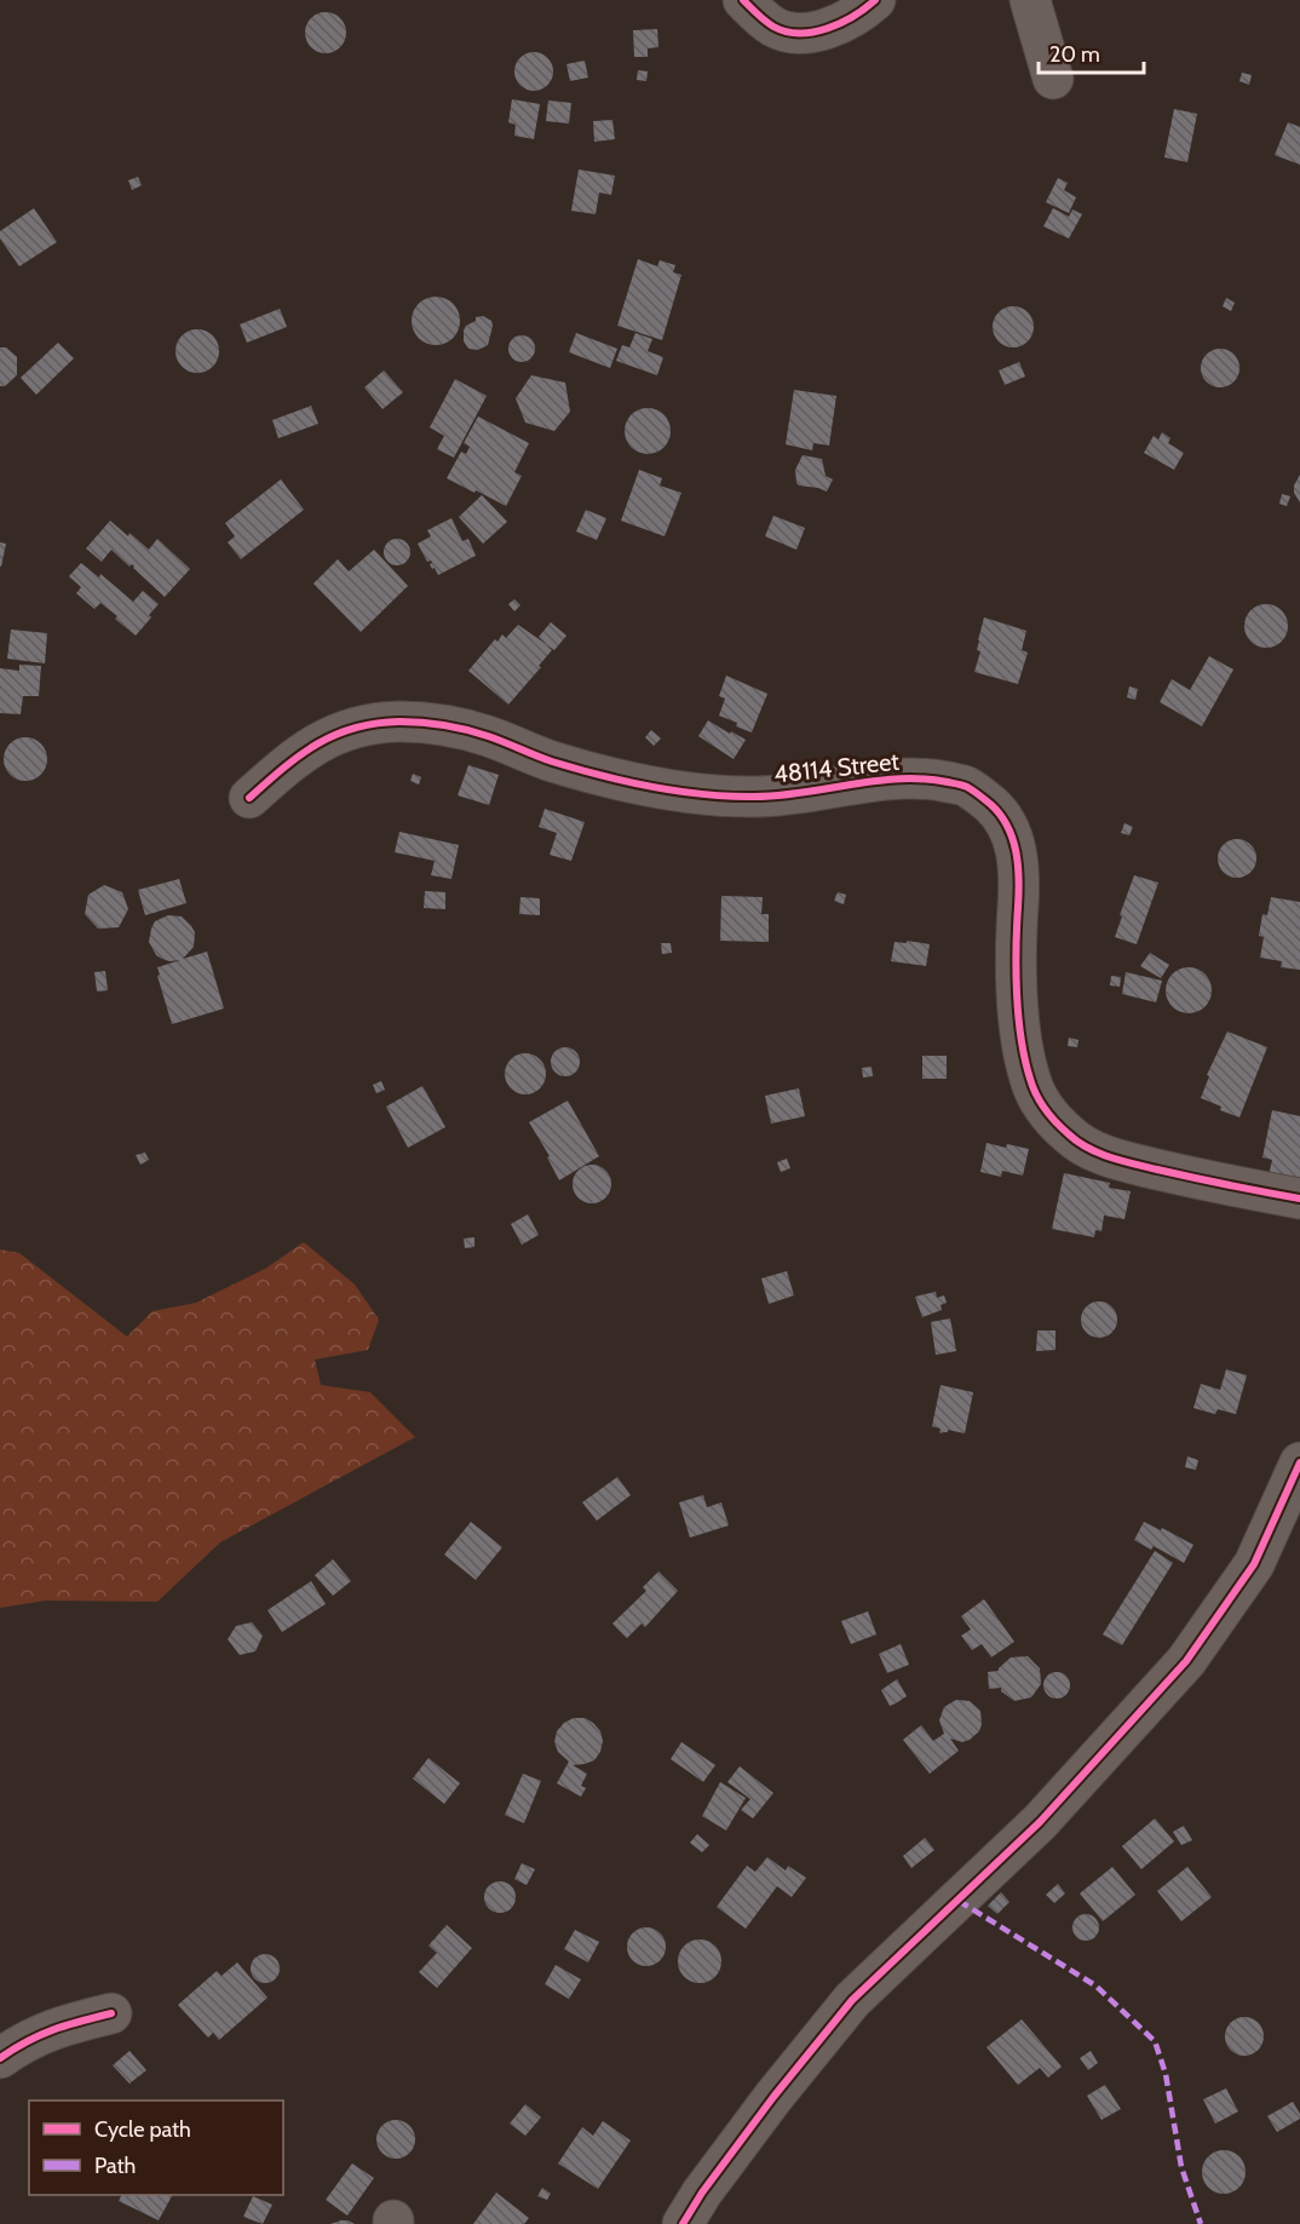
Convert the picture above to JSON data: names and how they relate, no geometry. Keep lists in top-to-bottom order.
{
  "streets": {
    "street": ["48114 Street"]
  },
  "legend": ["Cycle path", "Path"],
  "scale_bar": "20 m"
}
